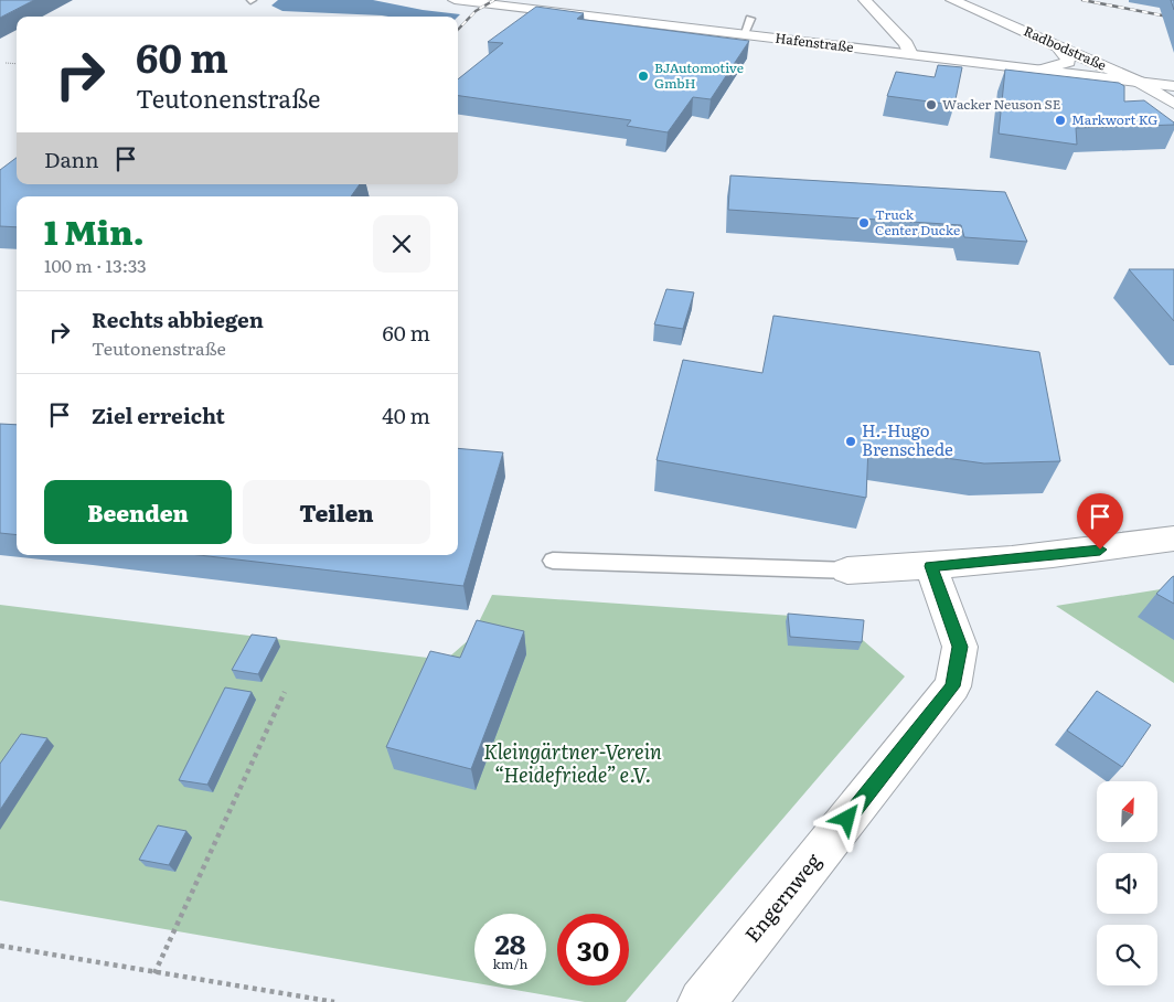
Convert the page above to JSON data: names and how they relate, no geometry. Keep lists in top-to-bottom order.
{
  "streets": {
    "street": ["Hafenstraße", "Radbodstraße", "Engernweg"]
  },
  "crossings": [
    ["Hafenstraße", "Radbodstraße"]
  ],
  "parks": ["Kleingärtner-Verein “Heidefriede” e.V."],
  "places": [
    "BJAutomotive GmbH",
    "Wacker Neuson SE",
    "Markwort KG",
    "Truck Center Ducke",
    "H.-Hugo Brenschede"
  ],
  "north": "top right",
  "page": {
    "turn": ["60 m", "Teutonenstraße"],
    "then": "Dann",
    "heading": ["1 Min.", "100 m · 13:33"],
    "list": [
      {
        "name": "Rechts abbiegen",
        "note": "Teutonenstraße",
        "value": "60 m"
      },
      {
        "name": "Ziel erreicht",
        "value": "40 m"
      }
    ],
    "buttons": ["Beenden", "Teilen"],
    "speed": "28 km/h",
    "limit": "30"
  }
}
